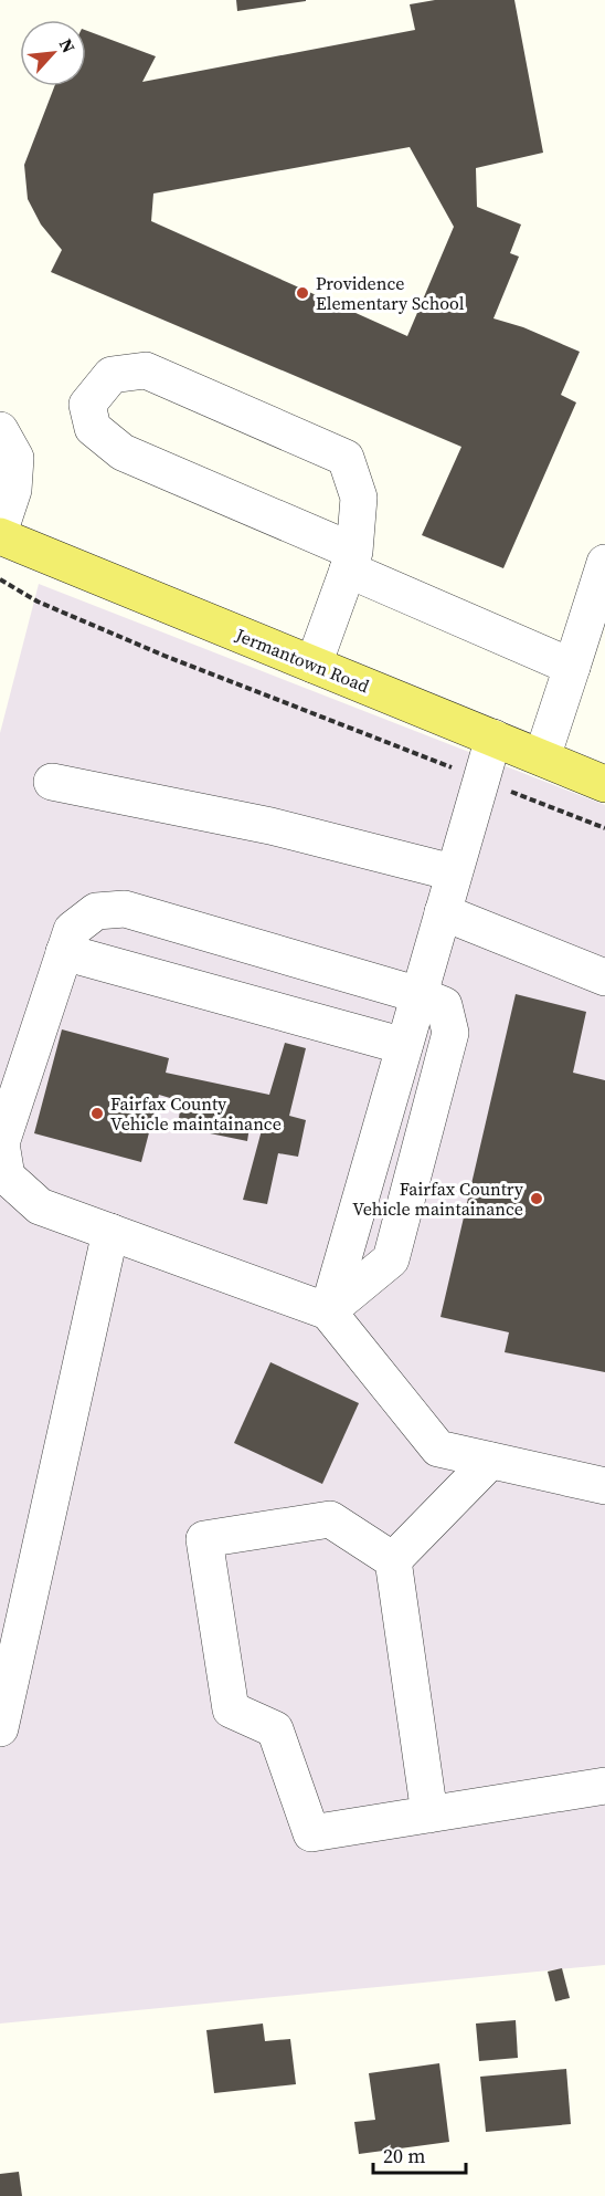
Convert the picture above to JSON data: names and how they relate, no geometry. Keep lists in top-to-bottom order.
{
  "streets": {
    "main road": ["Jermantown Road"]
  },
  "places": ["Providence Elementary School", "Fairfax County Vehicle maintainance", "Fairfax Country Vehicle maintainance"],
  "scale_bar": "20 m",
  "north": "top right"
}
